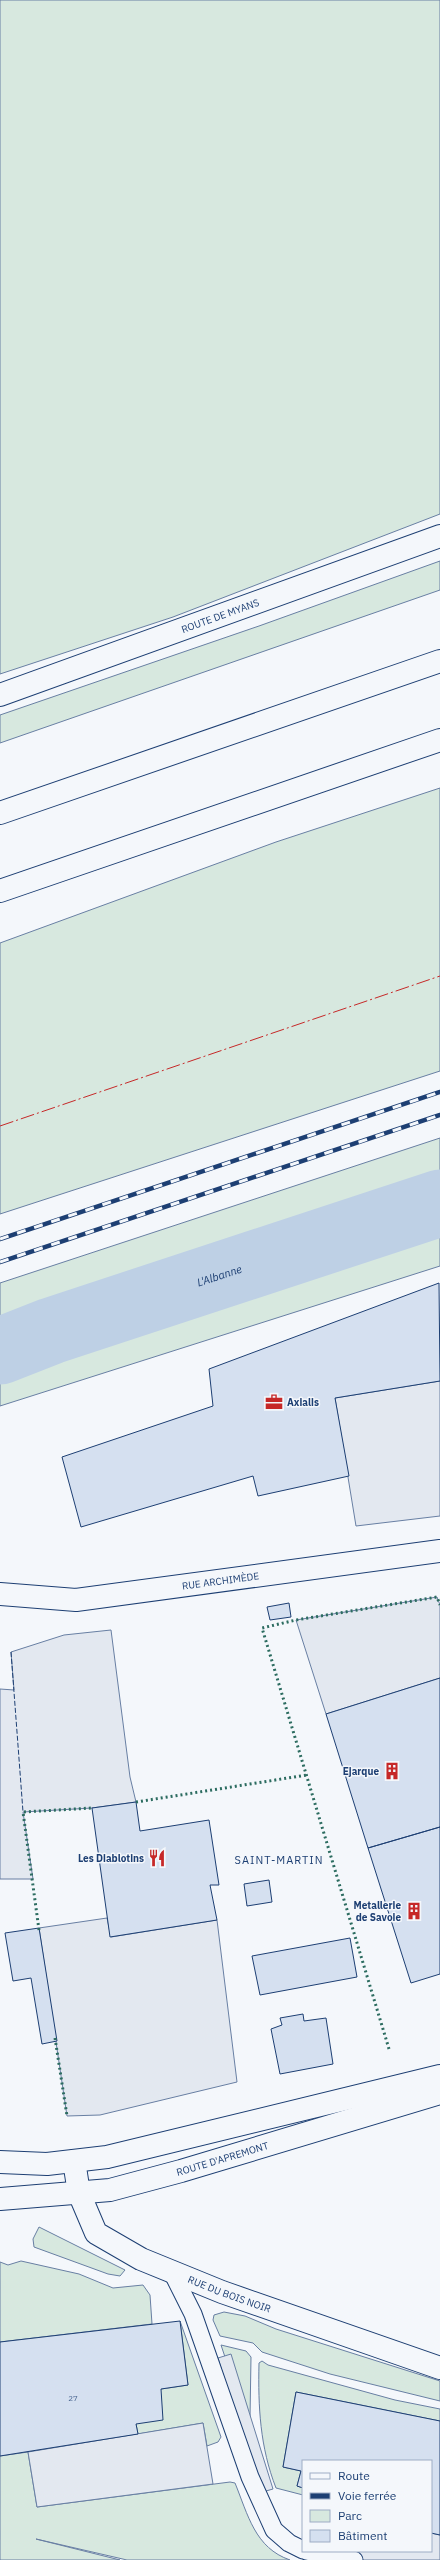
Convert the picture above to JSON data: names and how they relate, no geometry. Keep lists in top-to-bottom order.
{
  "streets": {
    "main road": [
      "ROUTE DE MYANS",
      "RUE ARCHIMÈDE",
      "ROUTE D'APREMONT",
      "RUE DU BOIS NOIR"
    ]
  },
  "crossings": [
    ["ROUTE D'APREMONT", "RUE DU BOIS NOIR"]
  ],
  "districts": ["SAINT-MARTIN"],
  "water": ["L'Albanne"],
  "places": {
    "office": ["Axialis"],
    "building": ["Ejarque", "Metallerie de Savoie"],
    "restaurant": ["Les Diablotins"]
  },
  "house_numbers": ["27"],
  "legend": [
    "Route",
    "Voie ferrée",
    "Parc",
    "Bâtiment"
  ]
}
